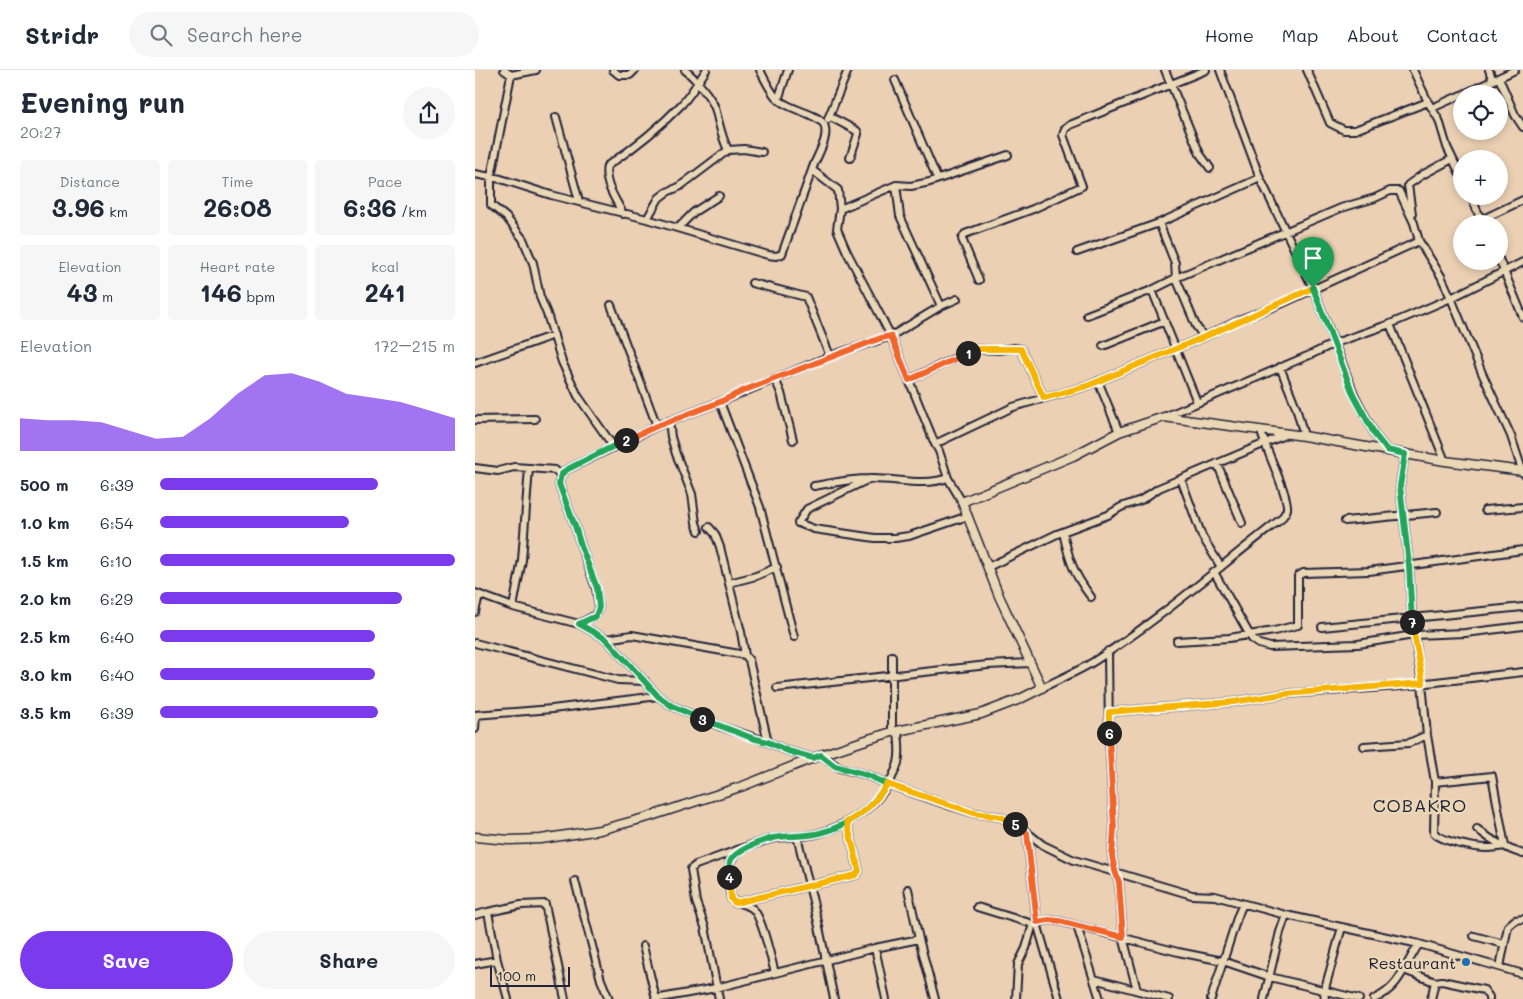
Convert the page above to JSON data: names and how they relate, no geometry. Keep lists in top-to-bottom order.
{
  "districts": ["COBAKRO"],
  "places": ["Restaurant"],
  "scale_bar": "100 m",
  "page": {
    "header": "Stridr",
    "search": "Search here",
    "nav": [
      "Home",
      "Map",
      "About",
      "Contact"
    ],
    "heading": ["Evening run", "20:27"],
    "map_buttons": ["+", "−"],
    "stats": [
      ["Distance", "3.96 km"],
      ["Time", "26:08"],
      ["Pace", "6:36 /km"],
      ["Elevation", "43 m"],
      ["Heart rate", "146 bpm"],
      ["kcal", "241"]
    ],
    "chart": ["Elevation", "172–215 m"],
    "pins": [
      "1",
      "2",
      "7",
      "3",
      "6",
      "5",
      "4"
    ],
    "list": [
      {
        "name": "500 m",
        "note": "6:39"
      },
      {
        "name": "1.0 km",
        "note": "6:54"
      },
      {
        "name": "1.5 km",
        "note": "6:10"
      },
      {
        "name": "2.0 km",
        "note": "6:29"
      },
      {
        "name": "2.5 km",
        "note": "6:40"
      },
      {
        "name": "3.0 km",
        "note": "6:40"
      },
      {
        "name": "3.5 km",
        "note": "6:39"
      }
    ],
    "buttons": ["Save", "Share"],
    "scale": "100 m"
  }
}
